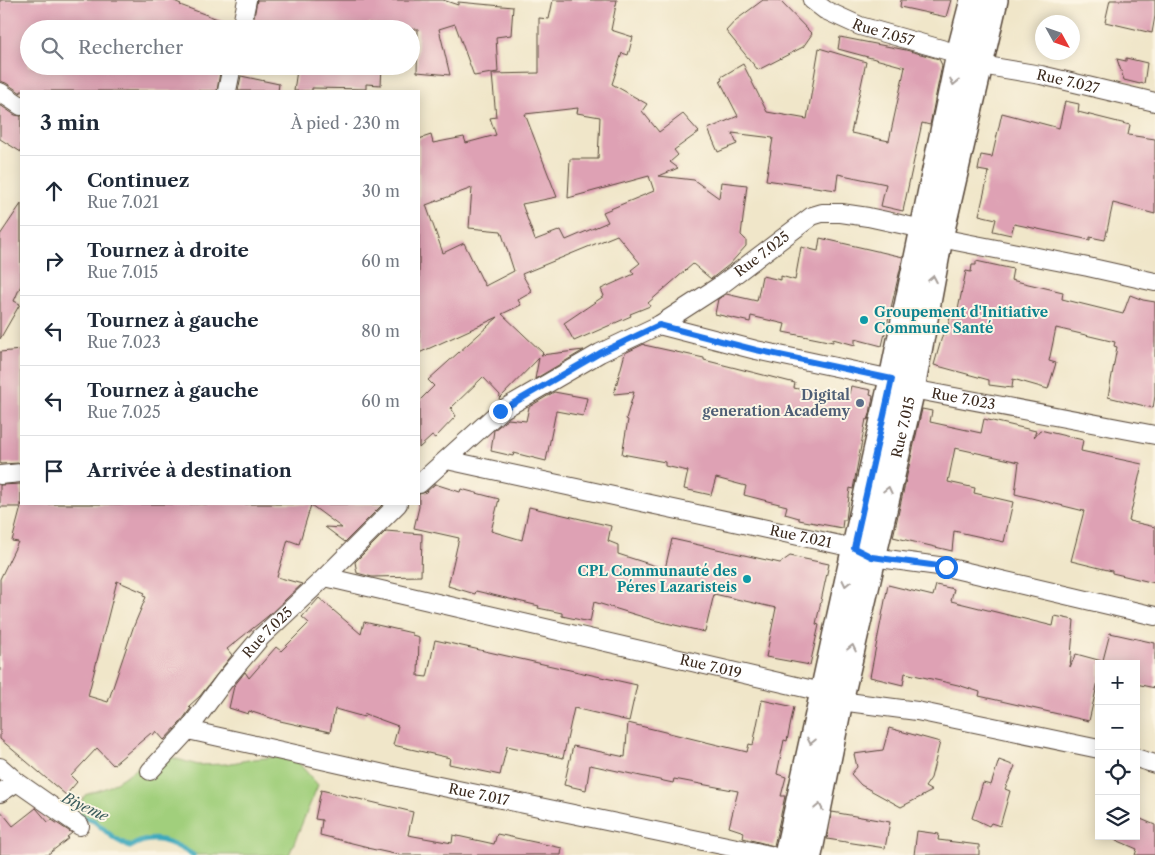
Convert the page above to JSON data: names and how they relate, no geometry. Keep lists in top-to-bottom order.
{
  "streets": {
    "main road": ["Rue 7.015"],
    "street": [
      "Rue 7.057",
      "Rue 7.027",
      "Rue 7.025",
      "Rue 7.023",
      "Rue 7.021",
      "Rue 7.019",
      "Rue 7.017"
    ]
  },
  "crossings": [
    ["Rue 7.057", "Rue 7.027"],
    ["Rue 7.057", "Rue 7.015"],
    ["Rue 7.027", "Rue 7.015"],
    ["Rue 7.025", "Rue 7.023"],
    ["Rue 7.025", "Rue 7.015"],
    ["Rue 7.025", "Rue 7.021"],
    ["Rue 7.025", "Rue 7.019"],
    ["Rue 7.025", "Rue 7.017"],
    ["Rue 7.023", "Rue 7.015"],
    ["Rue 7.015", "Rue 7.021"],
    ["Rue 7.015", "Rue 7.019"]
  ],
  "water": ["Biyeme"],
  "places": ["Groupement d'Initiative Commune Santé", "Digital generation Academy", "CPL Communauté des Péres Lazaristeis"],
  "north": "bottom right",
  "page": {
    "search": "Rechercher",
    "heading": ["3 min", "À pied · 230 m"],
    "list": [
      ["Continuez", "Rue 7.021", "30 m"],
      ["Tournez à droite", "Rue 7.015", "60 m"],
      ["Tournez à gauche", "Rue 7.023", "80 m"],
      ["Tournez à gauche", "Rue 7.025", "60 m"],
      "Arrivée à destination"
    ],
    "map_buttons": ["+", "−"]
  }
}
